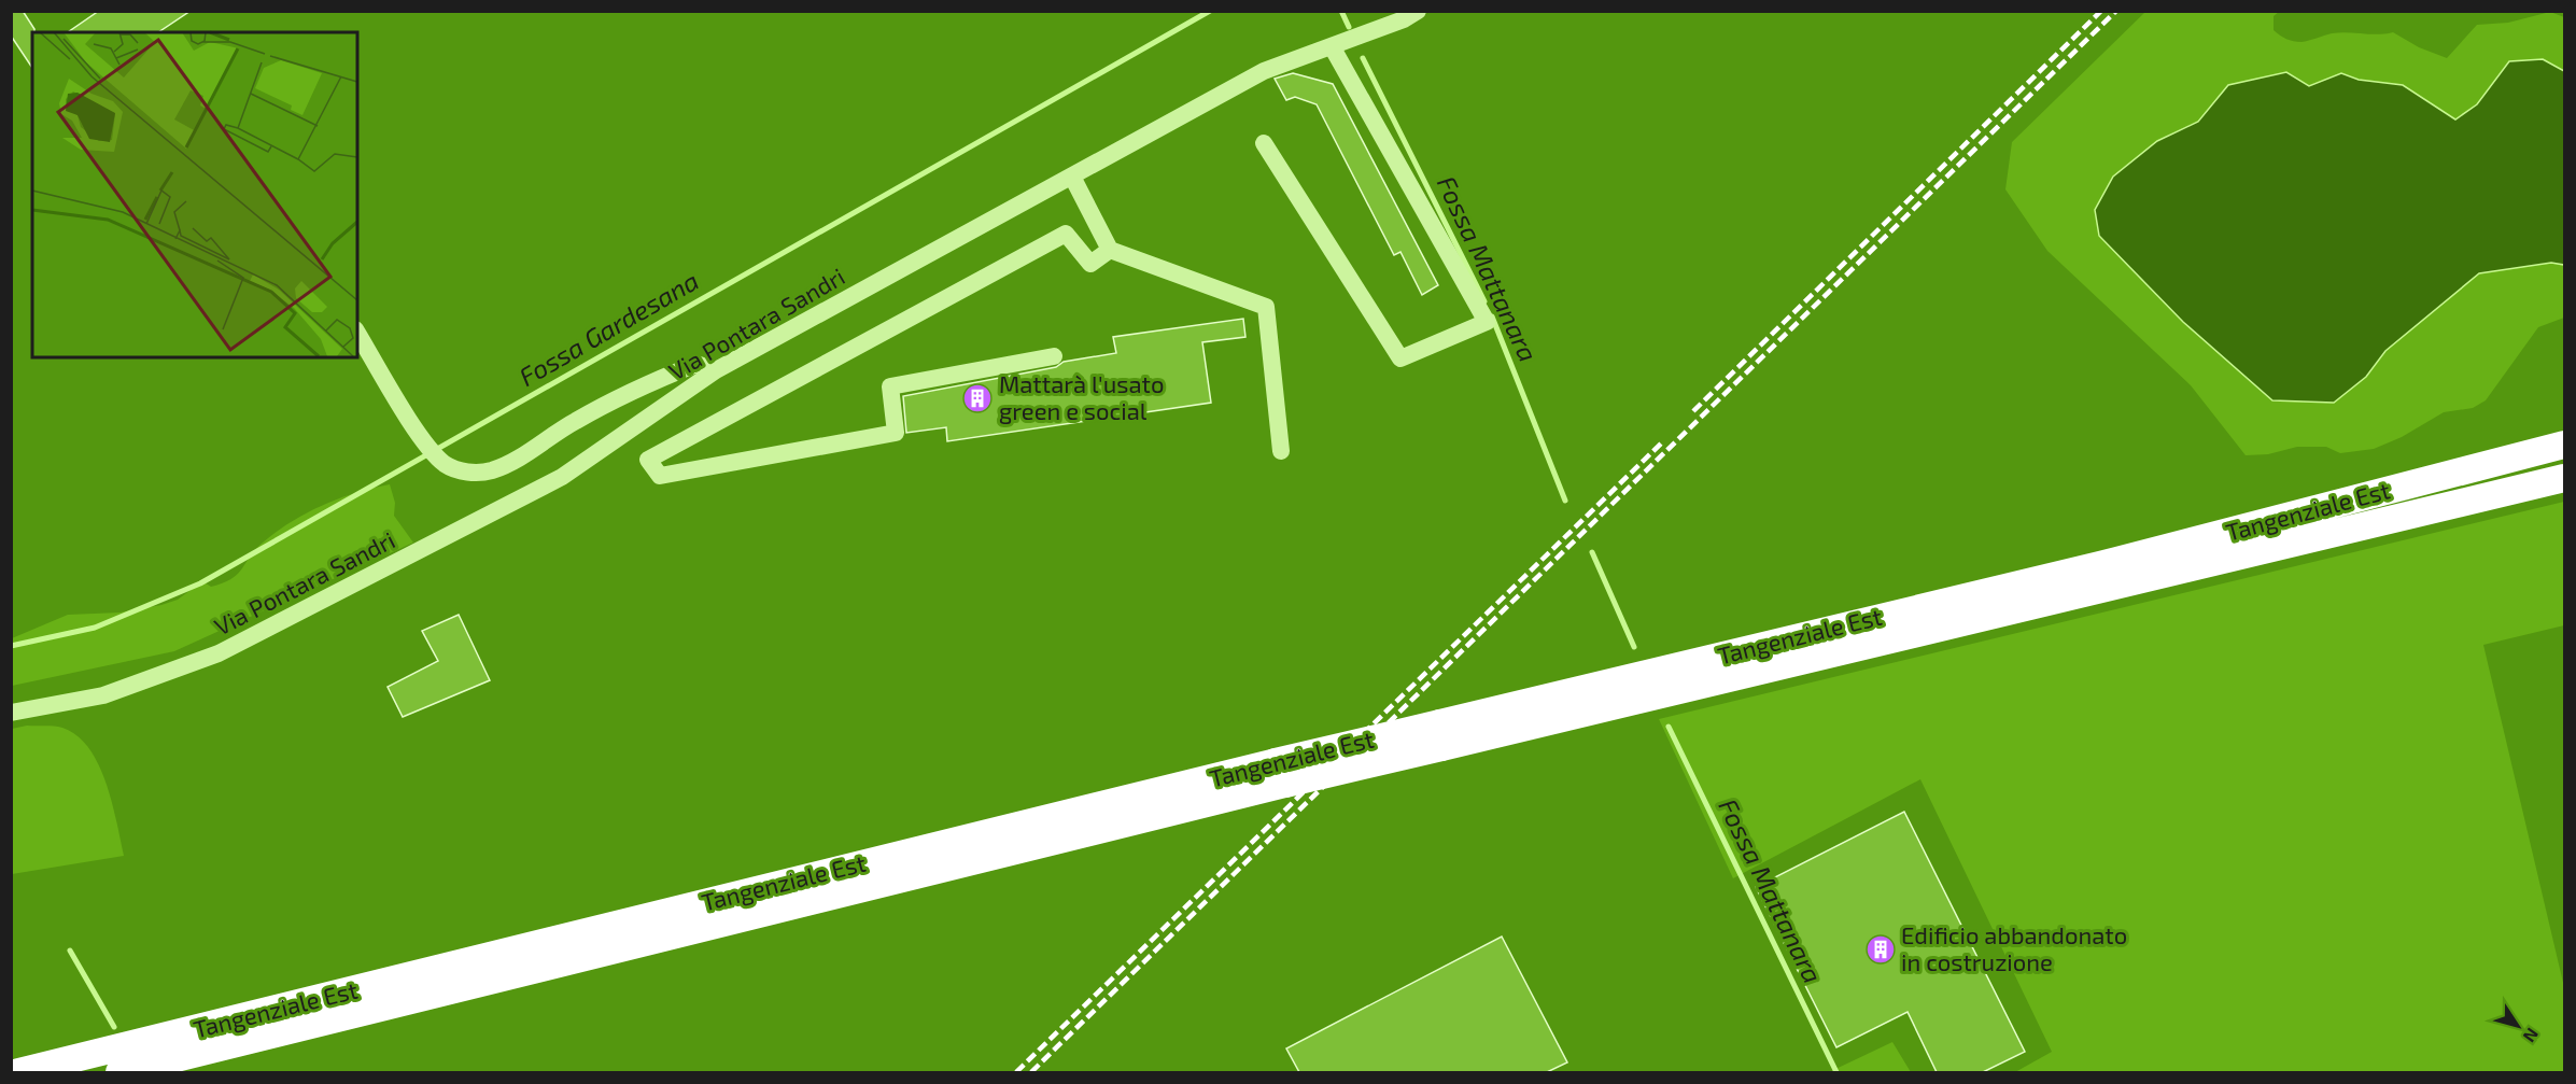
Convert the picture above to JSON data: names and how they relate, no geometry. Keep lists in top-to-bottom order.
{
  "streets": {
    "highway": ["Tangenziale Est"],
    "street": ["Via Pontara Sandri"]
  },
  "water": ["Fossa Mattanara", "Fossa Gardesana"],
  "places": {
    "building": ["Mattarà l'usato green e social", "Edificio abbandonato in costruzione"]
  },
  "north": "bottom right"
}
